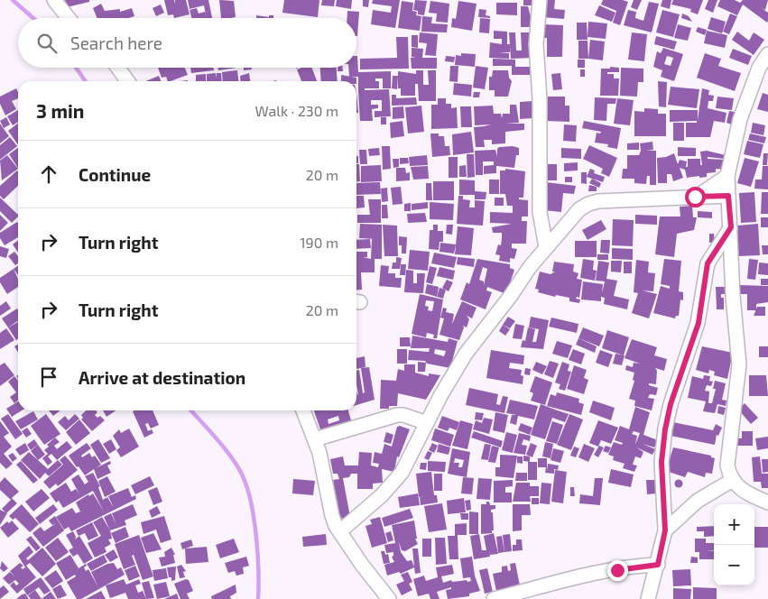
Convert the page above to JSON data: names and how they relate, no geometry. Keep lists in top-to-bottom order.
{
  "page": {
    "search": "Search here",
    "heading": ["3 min", "Walk · 230 m"],
    "list": [
      ["Continue", "20 m"],
      ["Turn right", "190 m"],
      ["Turn right", "20 m"],
      "Arrive at destination"
    ],
    "map_buttons": ["+", "−"]
  }
}
